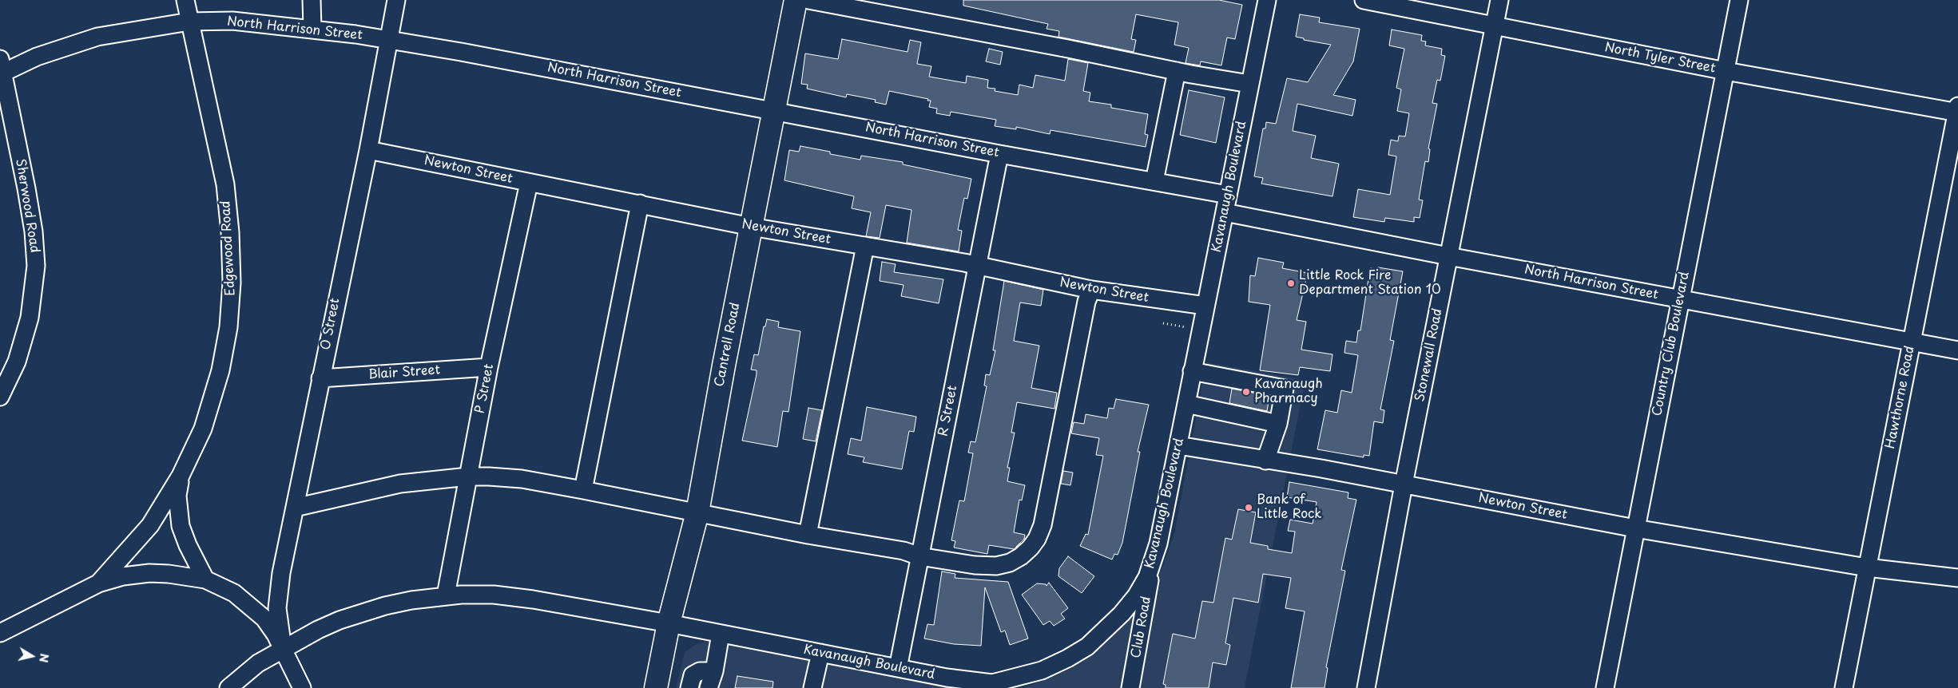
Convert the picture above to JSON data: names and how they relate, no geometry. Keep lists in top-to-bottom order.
{
  "streets": {
    "main road": ["Cantrell Road"],
    "street": [
      "North Harrison Street",
      "North Tyler Street",
      "Newton Street",
      "Kavanaugh Boulevard",
      "Sherwood Road",
      "Edgewood Road",
      "O Street",
      "Country Club Boulevard",
      "Stonewall Road",
      "Blair Street",
      "P Street",
      "Hawthorne Road",
      "R Street",
      "Club Road"
    ]
  },
  "crossings": [
    ["North Harrison Street", "Kavanaugh Boulevard"],
    ["North Harrison Street", "Sherwood Road"],
    ["North Harrison Street", "Edgewood Road"],
    ["North Harrison Street", "O Street"],
    ["North Harrison Street", "Country Club Boulevard"],
    ["North Harrison Street", "Cantrell Road"],
    ["North Harrison Street", "Stonewall Road"],
    ["North Harrison Street", "Hawthorne Road"],
    ["North Harrison Street", "R Street"],
    ["North Tyler Street", "Country Club Boulevard"],
    ["North Tyler Street", "Stonewall Road"],
    ["North Tyler Street", "Hawthorne Road"],
    ["Newton Street", "Kavanaugh Boulevard"],
    ["Newton Street", "O Street"],
    ["Newton Street", "Country Club Boulevard"],
    ["Newton Street", "Cantrell Road"],
    ["Newton Street", "Stonewall Road"],
    ["Newton Street", "P Street"],
    ["Newton Street", "Hawthorne Road"],
    ["Newton Street", "R Street"],
    ["Kavanaugh Boulevard", "O Street"],
    ["Kavanaugh Boulevard", "Cantrell Road"],
    ["Kavanaugh Boulevard", "P Street"],
    ["Kavanaugh Boulevard", "R Street"],
    ["Kavanaugh Boulevard", "Club Road"],
    ["O Street", "Blair Street"],
    ["Blair Street", "P Street"]
  ],
  "places": ["Little Rock Fire Department Station 10", "Kavanaugh Pharmacy", "Bank of Little Rock"],
  "north": "right"
}
